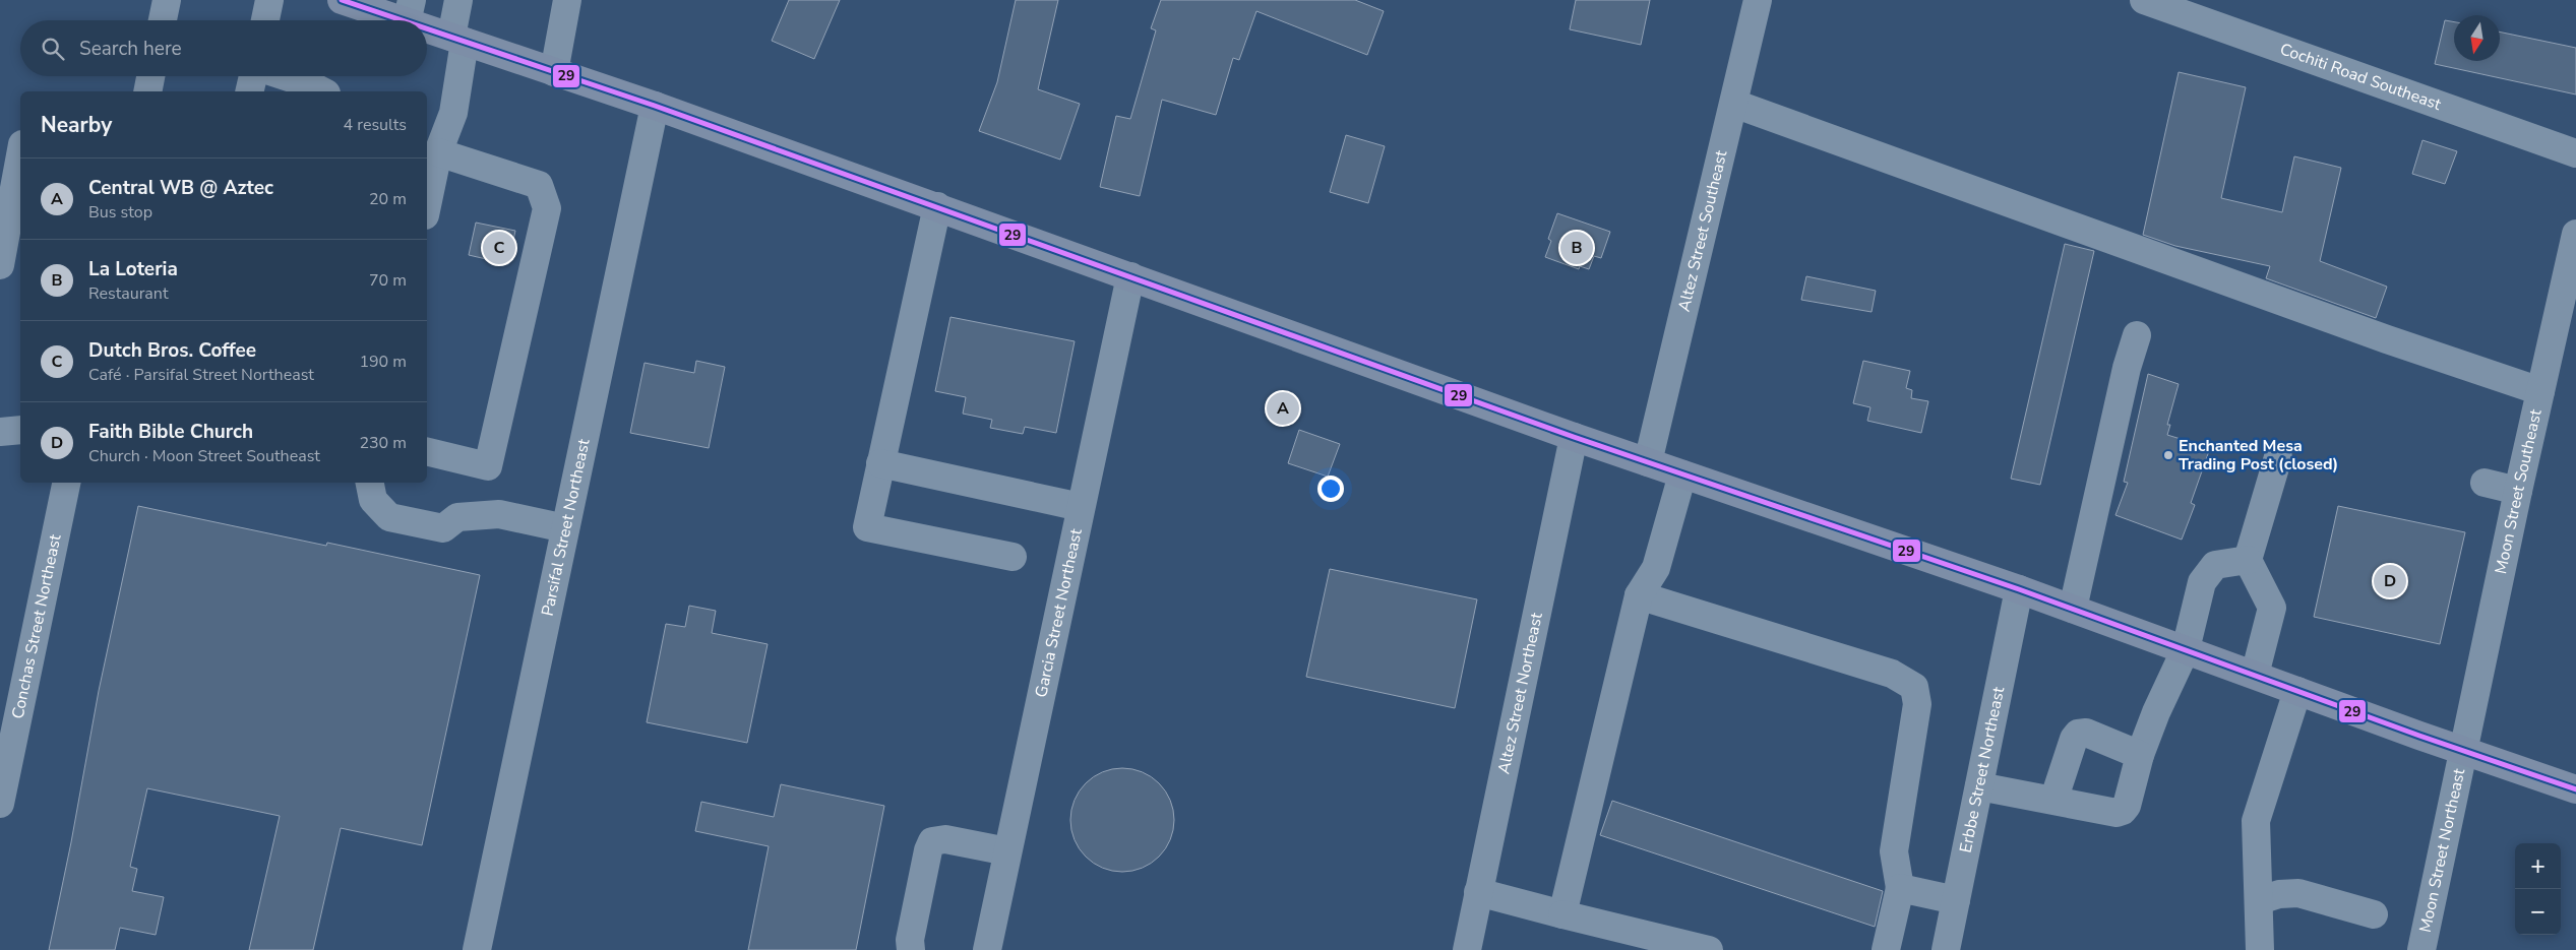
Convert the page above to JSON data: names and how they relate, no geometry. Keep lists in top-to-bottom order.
{
  "streets": {
    "street": [
      "Cochiti Road Southeast",
      "Altez Street Southeast",
      "Moon Street Southeast",
      "Parsifal Street Northeast",
      "Garcia Street Northeast",
      "Conchas Street Northeast",
      "Altez Street Northeast",
      "Erbbe Street Northeast",
      "Moon Street Northeast"
    ]
  },
  "crossings": [
    ["Moon Street Southeast", "Moon Street Northeast"]
  ],
  "places": ["Enchanted Mesa Trading Post (closed)"],
  "lines": ["transit line 29"],
  "north": "bottom",
  "page": {
    "search": "Search here",
    "heading": ["Nearby", "4 results"],
    "list": [
      {
        "mark": "A",
        "name": "Central WB @ Aztec",
        "note": "Bus stop",
        "value": "20 m"
      },
      {
        "mark": "B",
        "name": "La Loteria",
        "note": "Restaurant",
        "value": "70 m"
      },
      {
        "mark": "C",
        "name": "Dutch Bros. Coffee",
        "note": "Café · Parsifal Street Northeast",
        "value": "190 m"
      },
      {
        "mark": "D",
        "name": "Faith Bible Church",
        "note": "Church · Moon Street Southeast",
        "value": "230 m"
      }
    ],
    "pins": [
      "B",
      "C",
      "A",
      "D"
    ],
    "map_buttons": ["+", "−"]
  }
}
